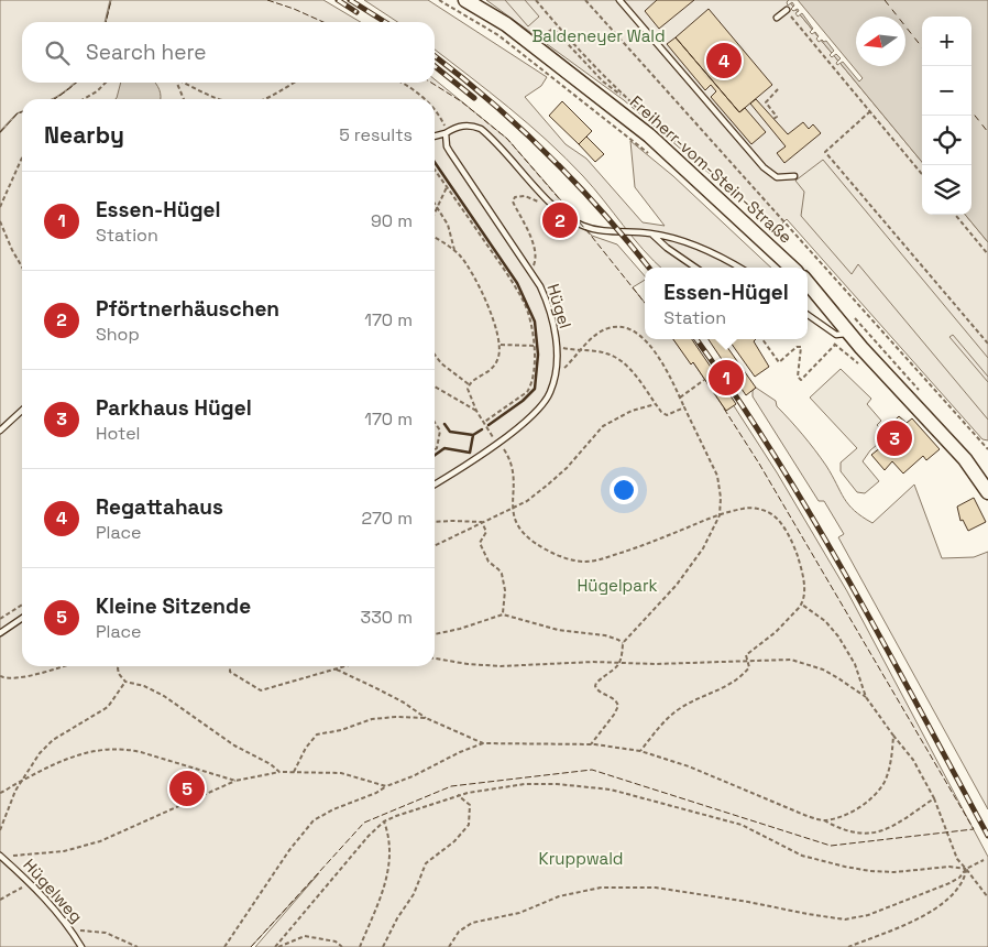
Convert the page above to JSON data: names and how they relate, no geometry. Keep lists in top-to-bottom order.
{
  "streets": {
    "main road": ["Freiherr-vom-Stein-Straße"],
    "lane": ["Hügel", "Hügelweg"]
  },
  "parks": ["Baldeneyer Wald", "Hügelpark", "Kruppwald"],
  "north": "left",
  "page": {
    "map_buttons": ["+", "−"],
    "search": "Search here",
    "pins": [
      "4",
      "2",
      "1",
      "3",
      "5"
    ],
    "heading": ["Nearby", "5 results"],
    "list": [
      {
        "mark": "1",
        "name": "Essen-Hügel",
        "note": "Station",
        "value": "90 m"
      },
      {
        "mark": "2",
        "name": "Pförtnerhäuschen",
        "note": "Shop",
        "value": "170 m"
      },
      {
        "mark": "3",
        "name": "Parkhaus Hügel",
        "note": "Hotel",
        "value": "170 m"
      },
      {
        "mark": "4",
        "name": "Regattahaus",
        "note": "Place",
        "value": "270 m"
      },
      {
        "mark": "5",
        "name": "Kleine Sitzende",
        "note": "Place",
        "value": "330 m"
      }
    ],
    "popup": ["Essen-Hügel", "Station"]
  }
}
